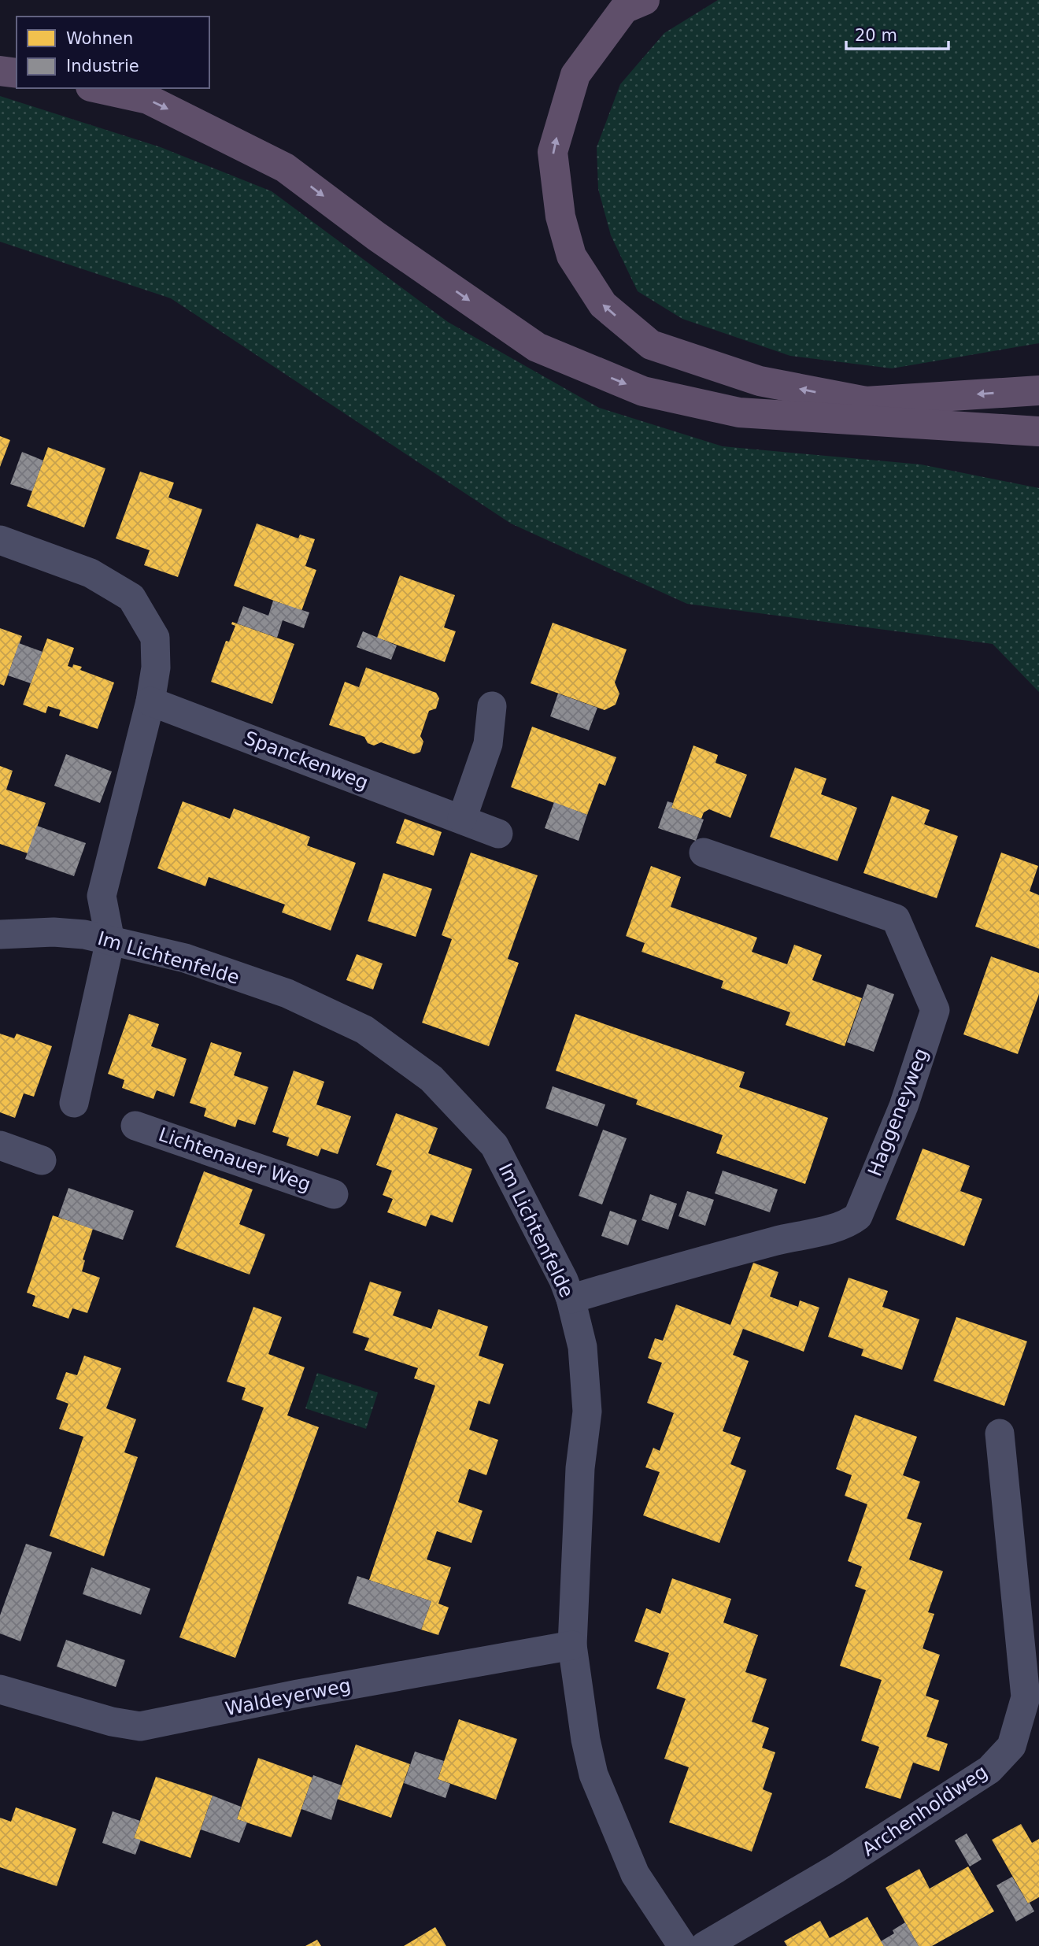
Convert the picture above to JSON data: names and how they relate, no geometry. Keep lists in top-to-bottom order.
{
  "streets": {
    "street": [
      "Spanckenweg",
      "Im Lichtenfelde",
      "Haggeneyweg",
      "Lichtenauer Weg",
      "Waldeyerweg",
      "Archenholdweg"
    ]
  },
  "crossings": [
    ["Im Lichtenfelde", "Haggeneyweg"],
    ["Im Lichtenfelde", "Waldeyerweg"]
  ],
  "legend": ["Wohnen", "Industrie"],
  "scale_bar": "20 m"
}
